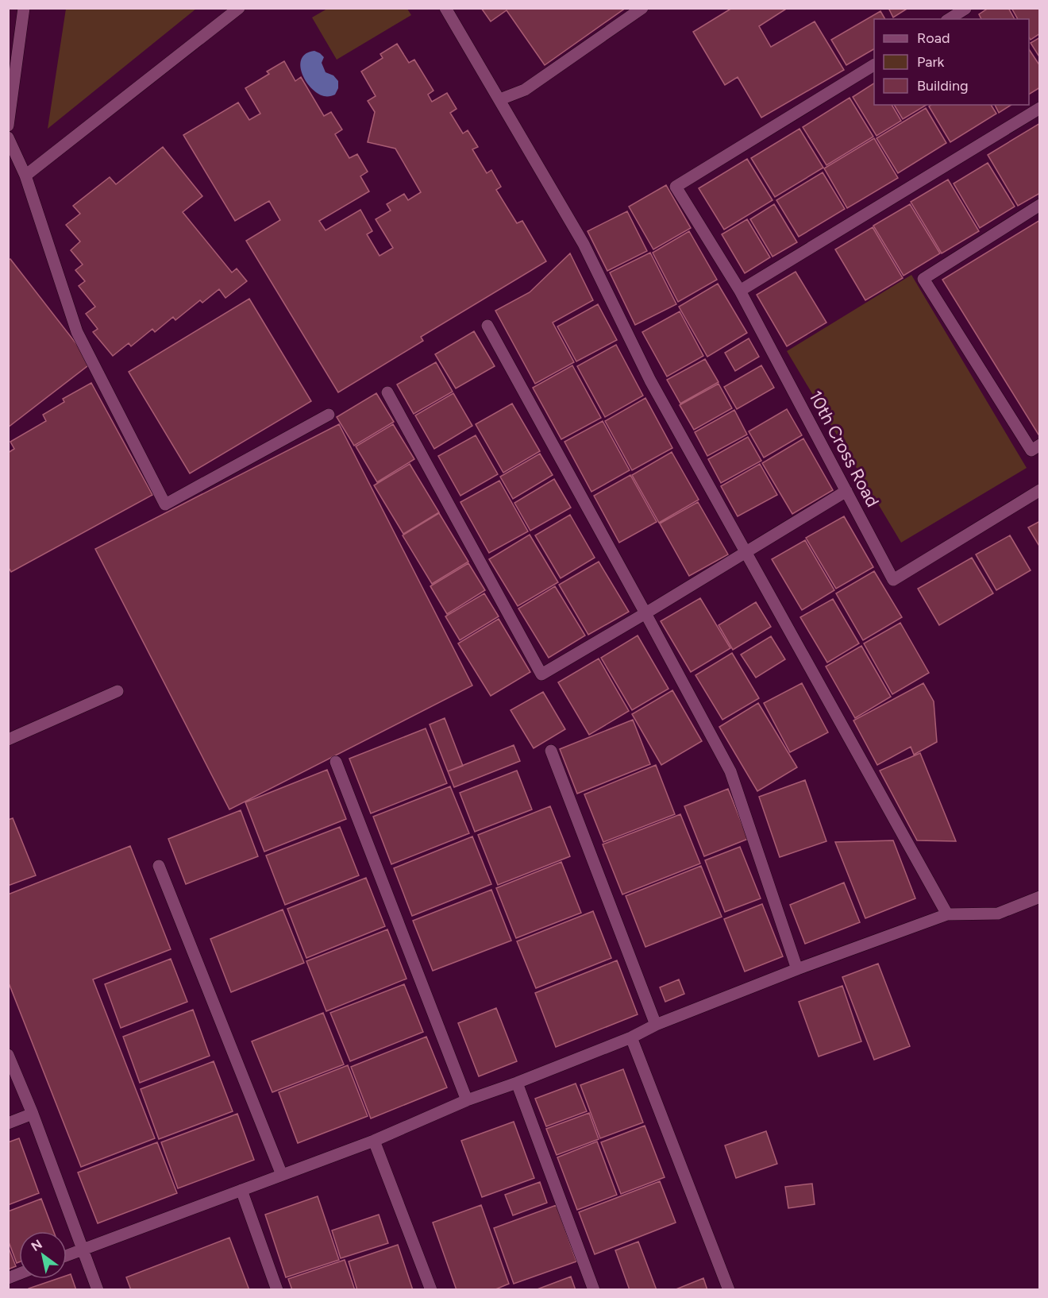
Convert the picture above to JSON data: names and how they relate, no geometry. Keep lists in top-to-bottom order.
{
  "streets": {
    "street": ["10th Cross Road"]
  },
  "legend": ["Road", "Park", "Building"],
  "north": "top left"
}
